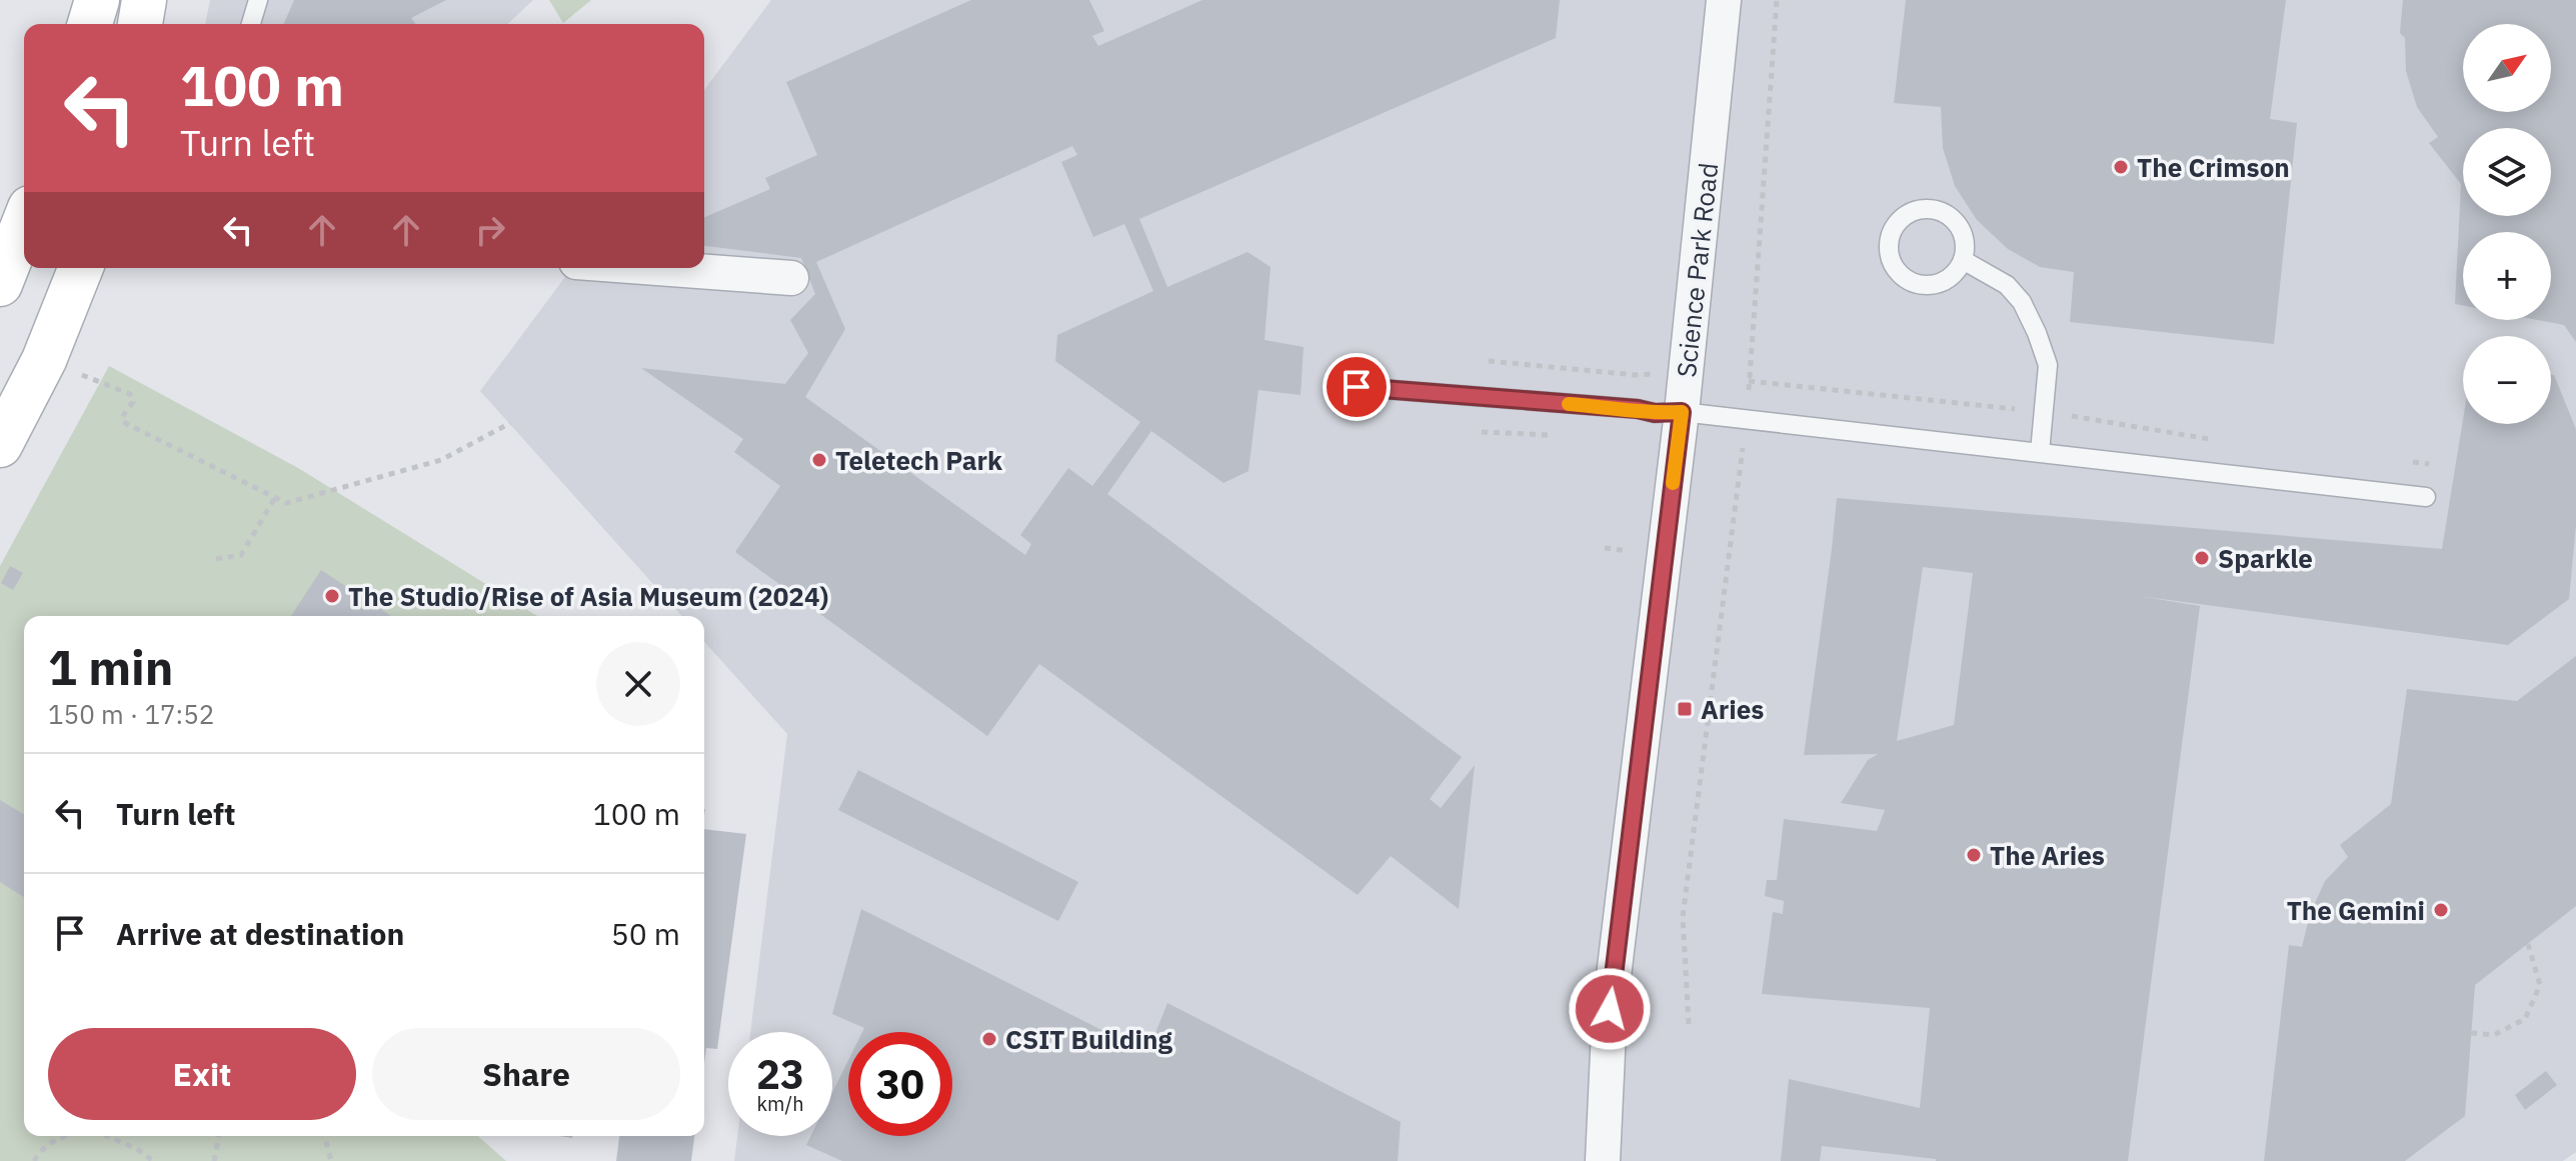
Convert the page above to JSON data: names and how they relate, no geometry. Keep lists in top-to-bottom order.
{
  "streets": {
    "street": ["Science Park Road"]
  },
  "places": {
    "other": [
      "The Crimson",
      "Teletech Park",
      "Sparkle",
      "The Studio/Rise of Asia Museum (2024)",
      "The Aries",
      "The Gemini",
      "CSIT Building"
    ],
    "transit": ["Aries"]
  },
  "north": "top right",
  "page": {
    "map_buttons": ["+", "−"],
    "turn": ["100 m", "Turn left"],
    "heading": ["1 min", "150 m · 17:52"],
    "list": [
      {
        "name": "Turn left",
        "value": "100 m"
      },
      {
        "name": "Arrive at destination",
        "value": "50 m"
      }
    ],
    "buttons": ["Exit", "Share"],
    "speed": "23 km/h",
    "limit": "30"
  }
}
